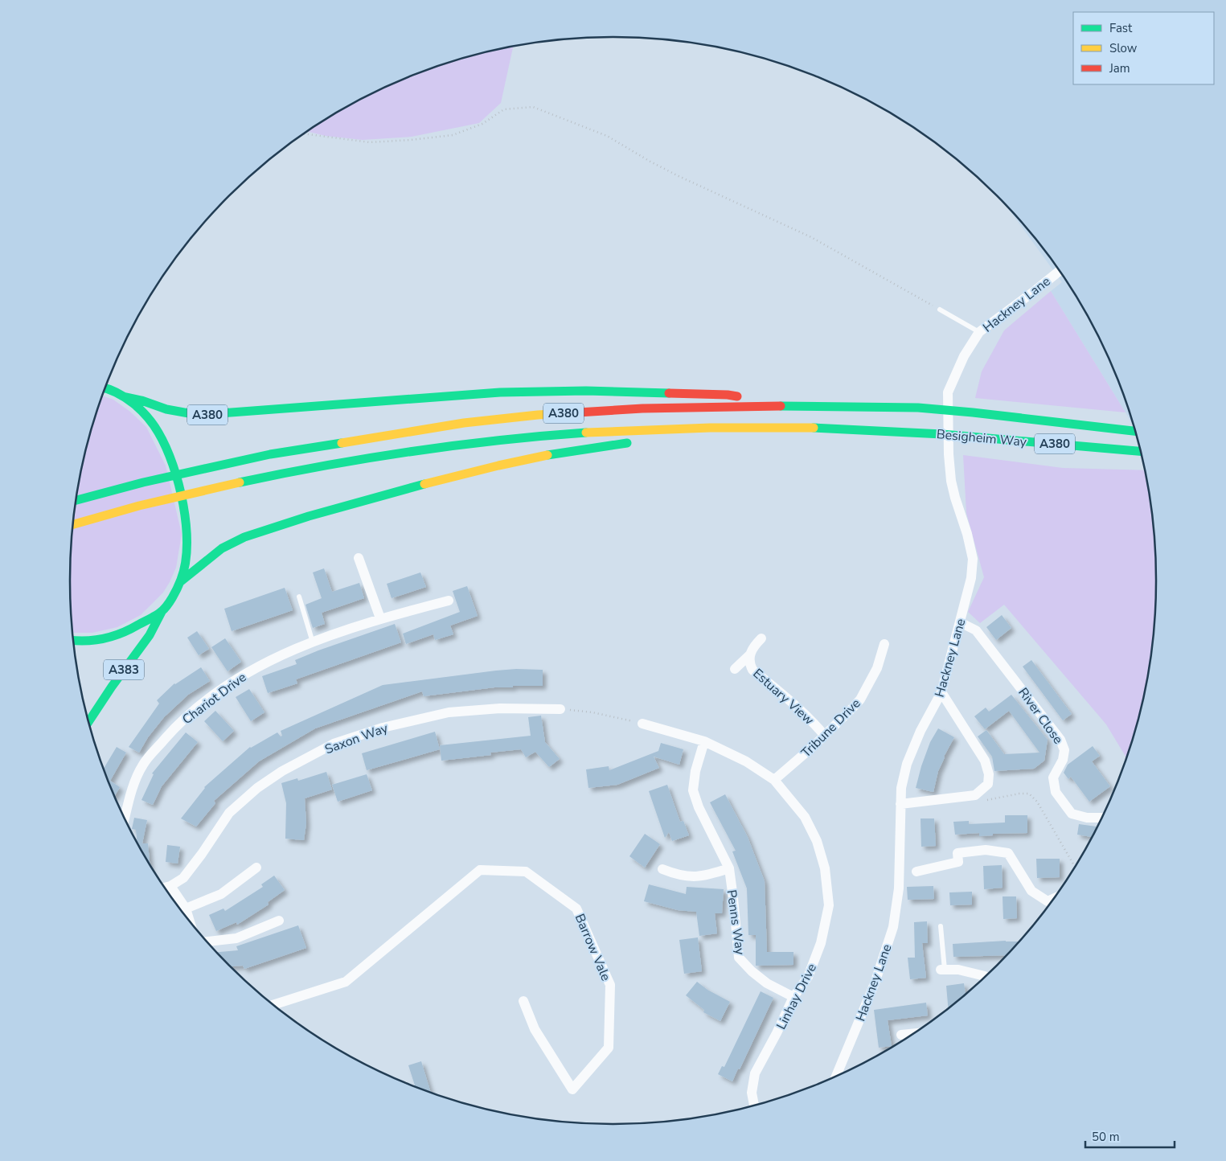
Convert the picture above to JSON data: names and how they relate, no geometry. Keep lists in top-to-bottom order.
{
  "streets": {
    "main road": ["A380", "Besigheim Way", "A383"],
    "street": [
      "Hackney Lane",
      "Estuary View",
      "Chariot Drive",
      "River Close",
      "Tribune Drive",
      "Saxon Way",
      "Penns Way",
      "Barrow Vale",
      "Linhay Drive"
    ]
  },
  "crossings": [
    ["Hackney Lane", "River Close"],
    ["A380", "Besigheim Way"],
    ["Estuary View", "Tribune Drive"],
    ["Tribune Drive", "Linhay Drive"],
    ["Penns Way", "Linhay Drive"]
  ],
  "legend": ["Fast", "Slow", "Jam"],
  "scale_bar": "50 m"
}
